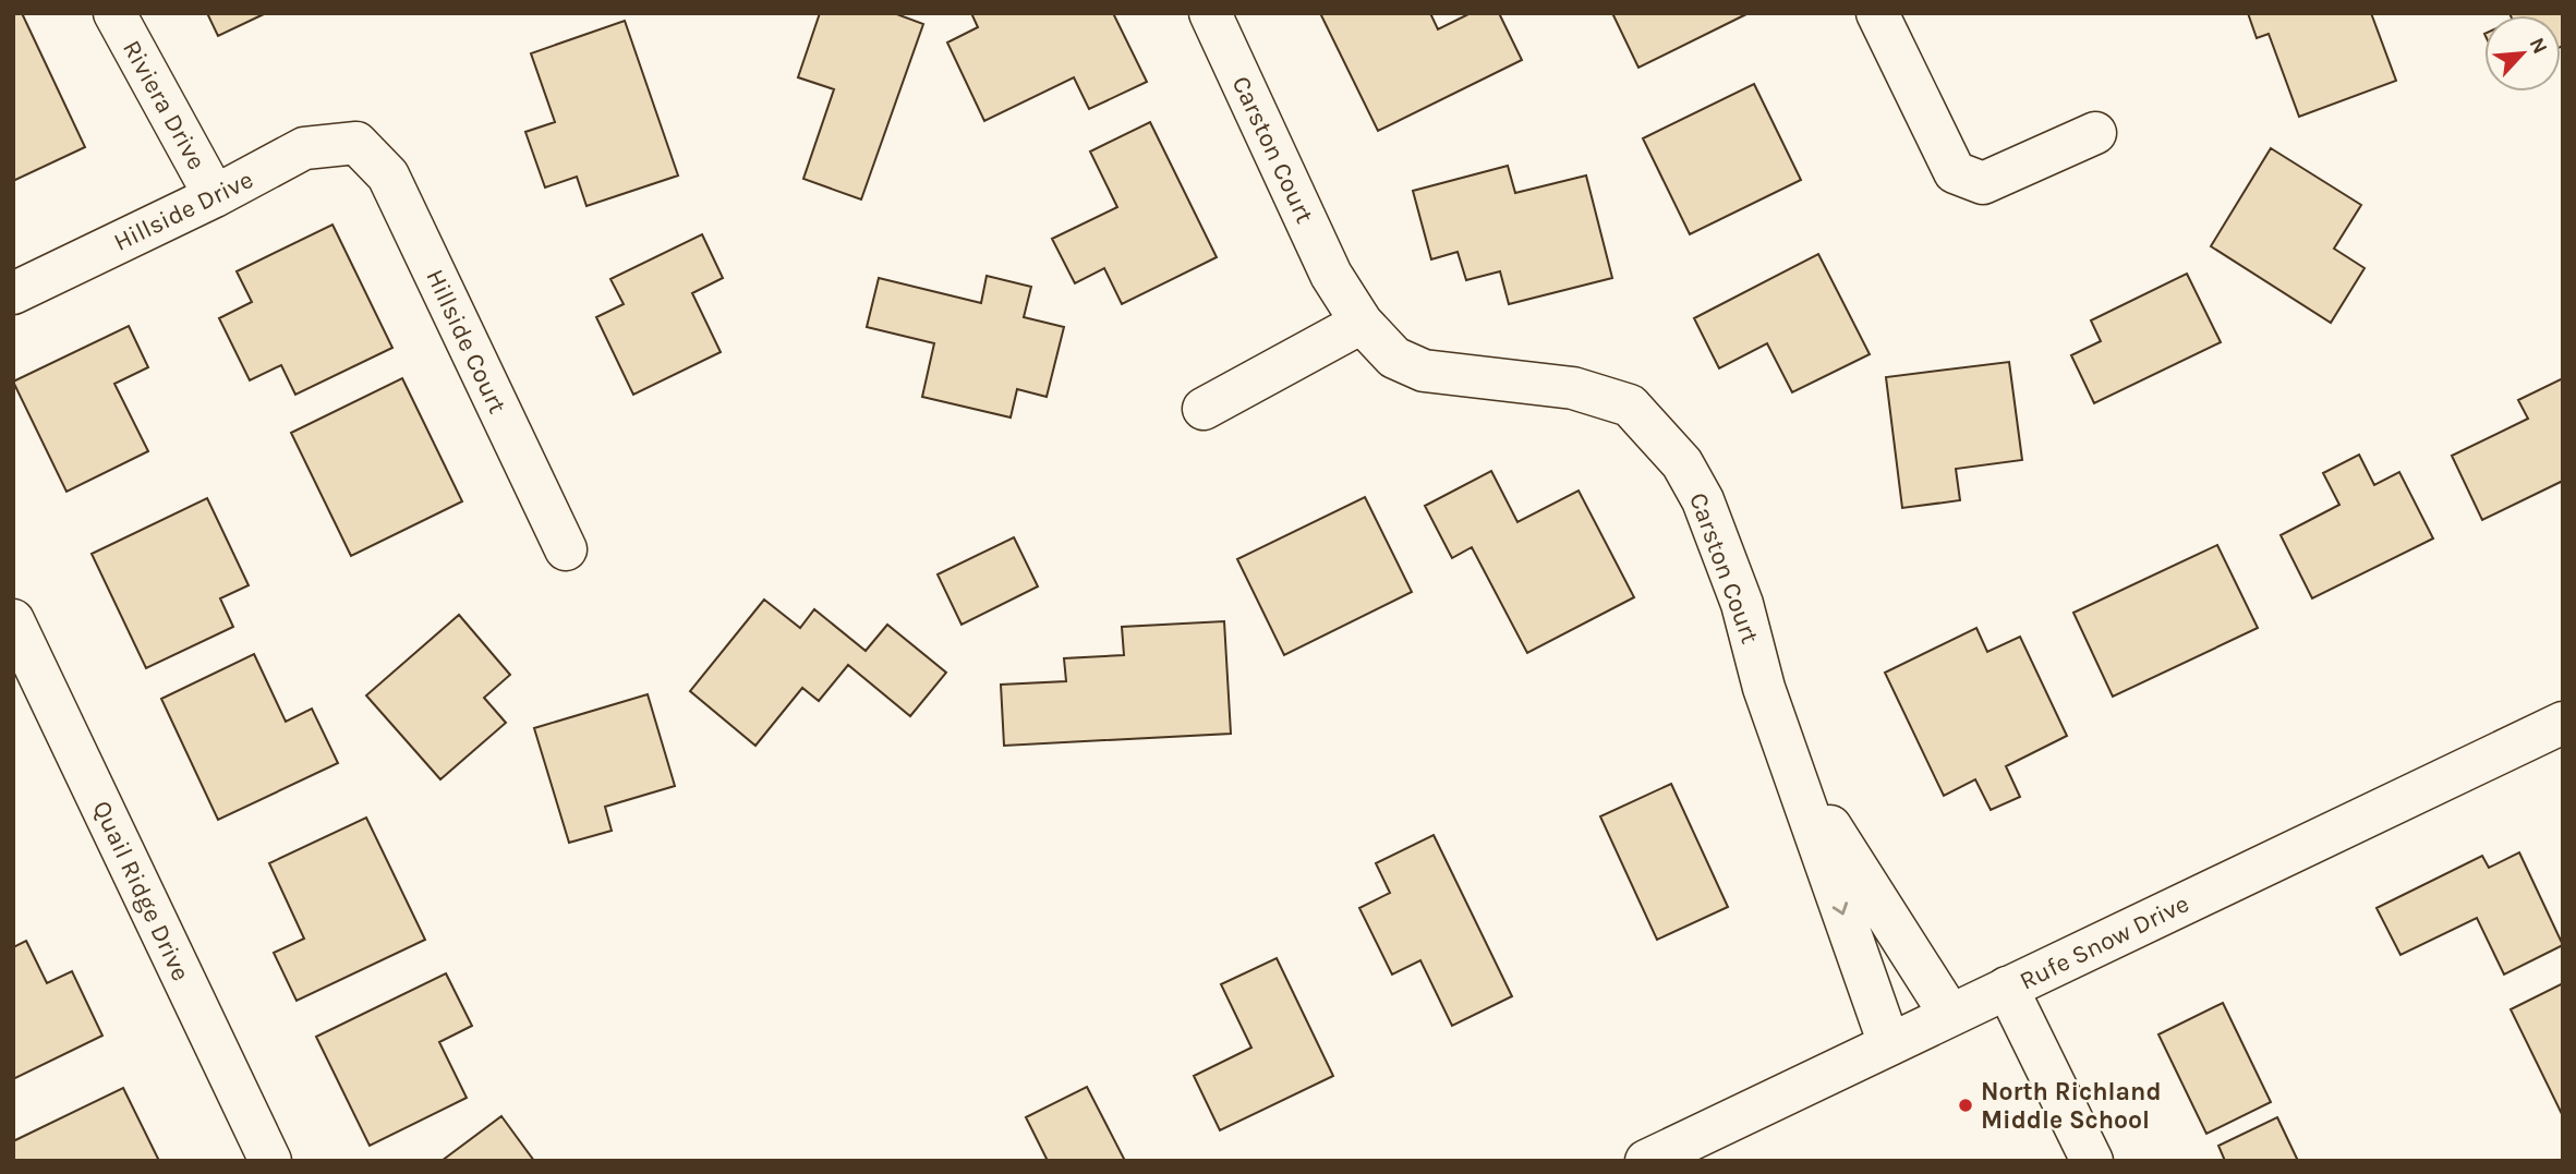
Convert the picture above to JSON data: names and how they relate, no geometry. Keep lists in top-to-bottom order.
{
  "streets": {
    "street": [
      "Riviera Drive",
      "Carston Court",
      "Hillside Drive",
      "Hillside Court",
      "Quail Ridge Drive",
      "Rufe Snow Drive"
    ]
  },
  "crossings": [
    ["Riviera Drive", "Hillside Drive"],
    ["Carston Court", "Rufe Snow Drive"],
    ["Hillside Drive", "Hillside Court"]
  ],
  "places": ["North Richland Middle School"],
  "north": "top right"
}
